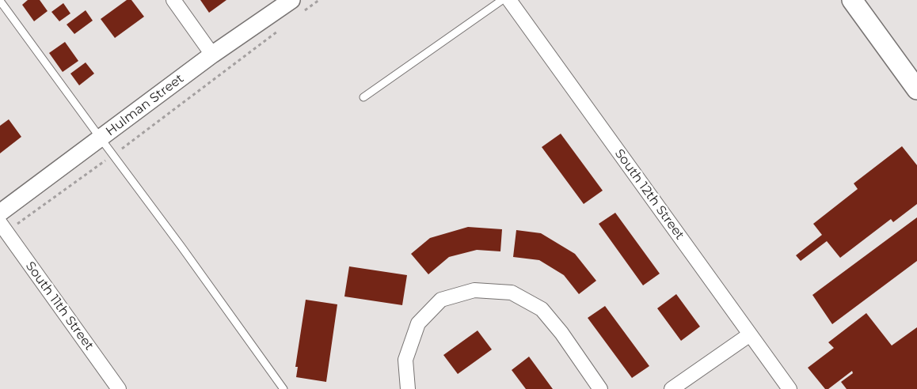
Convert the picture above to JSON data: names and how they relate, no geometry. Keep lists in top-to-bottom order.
{
  "streets": {
    "street": ["Hulman Street", "South 12th Street", "South 11th Street"]
  }
}
